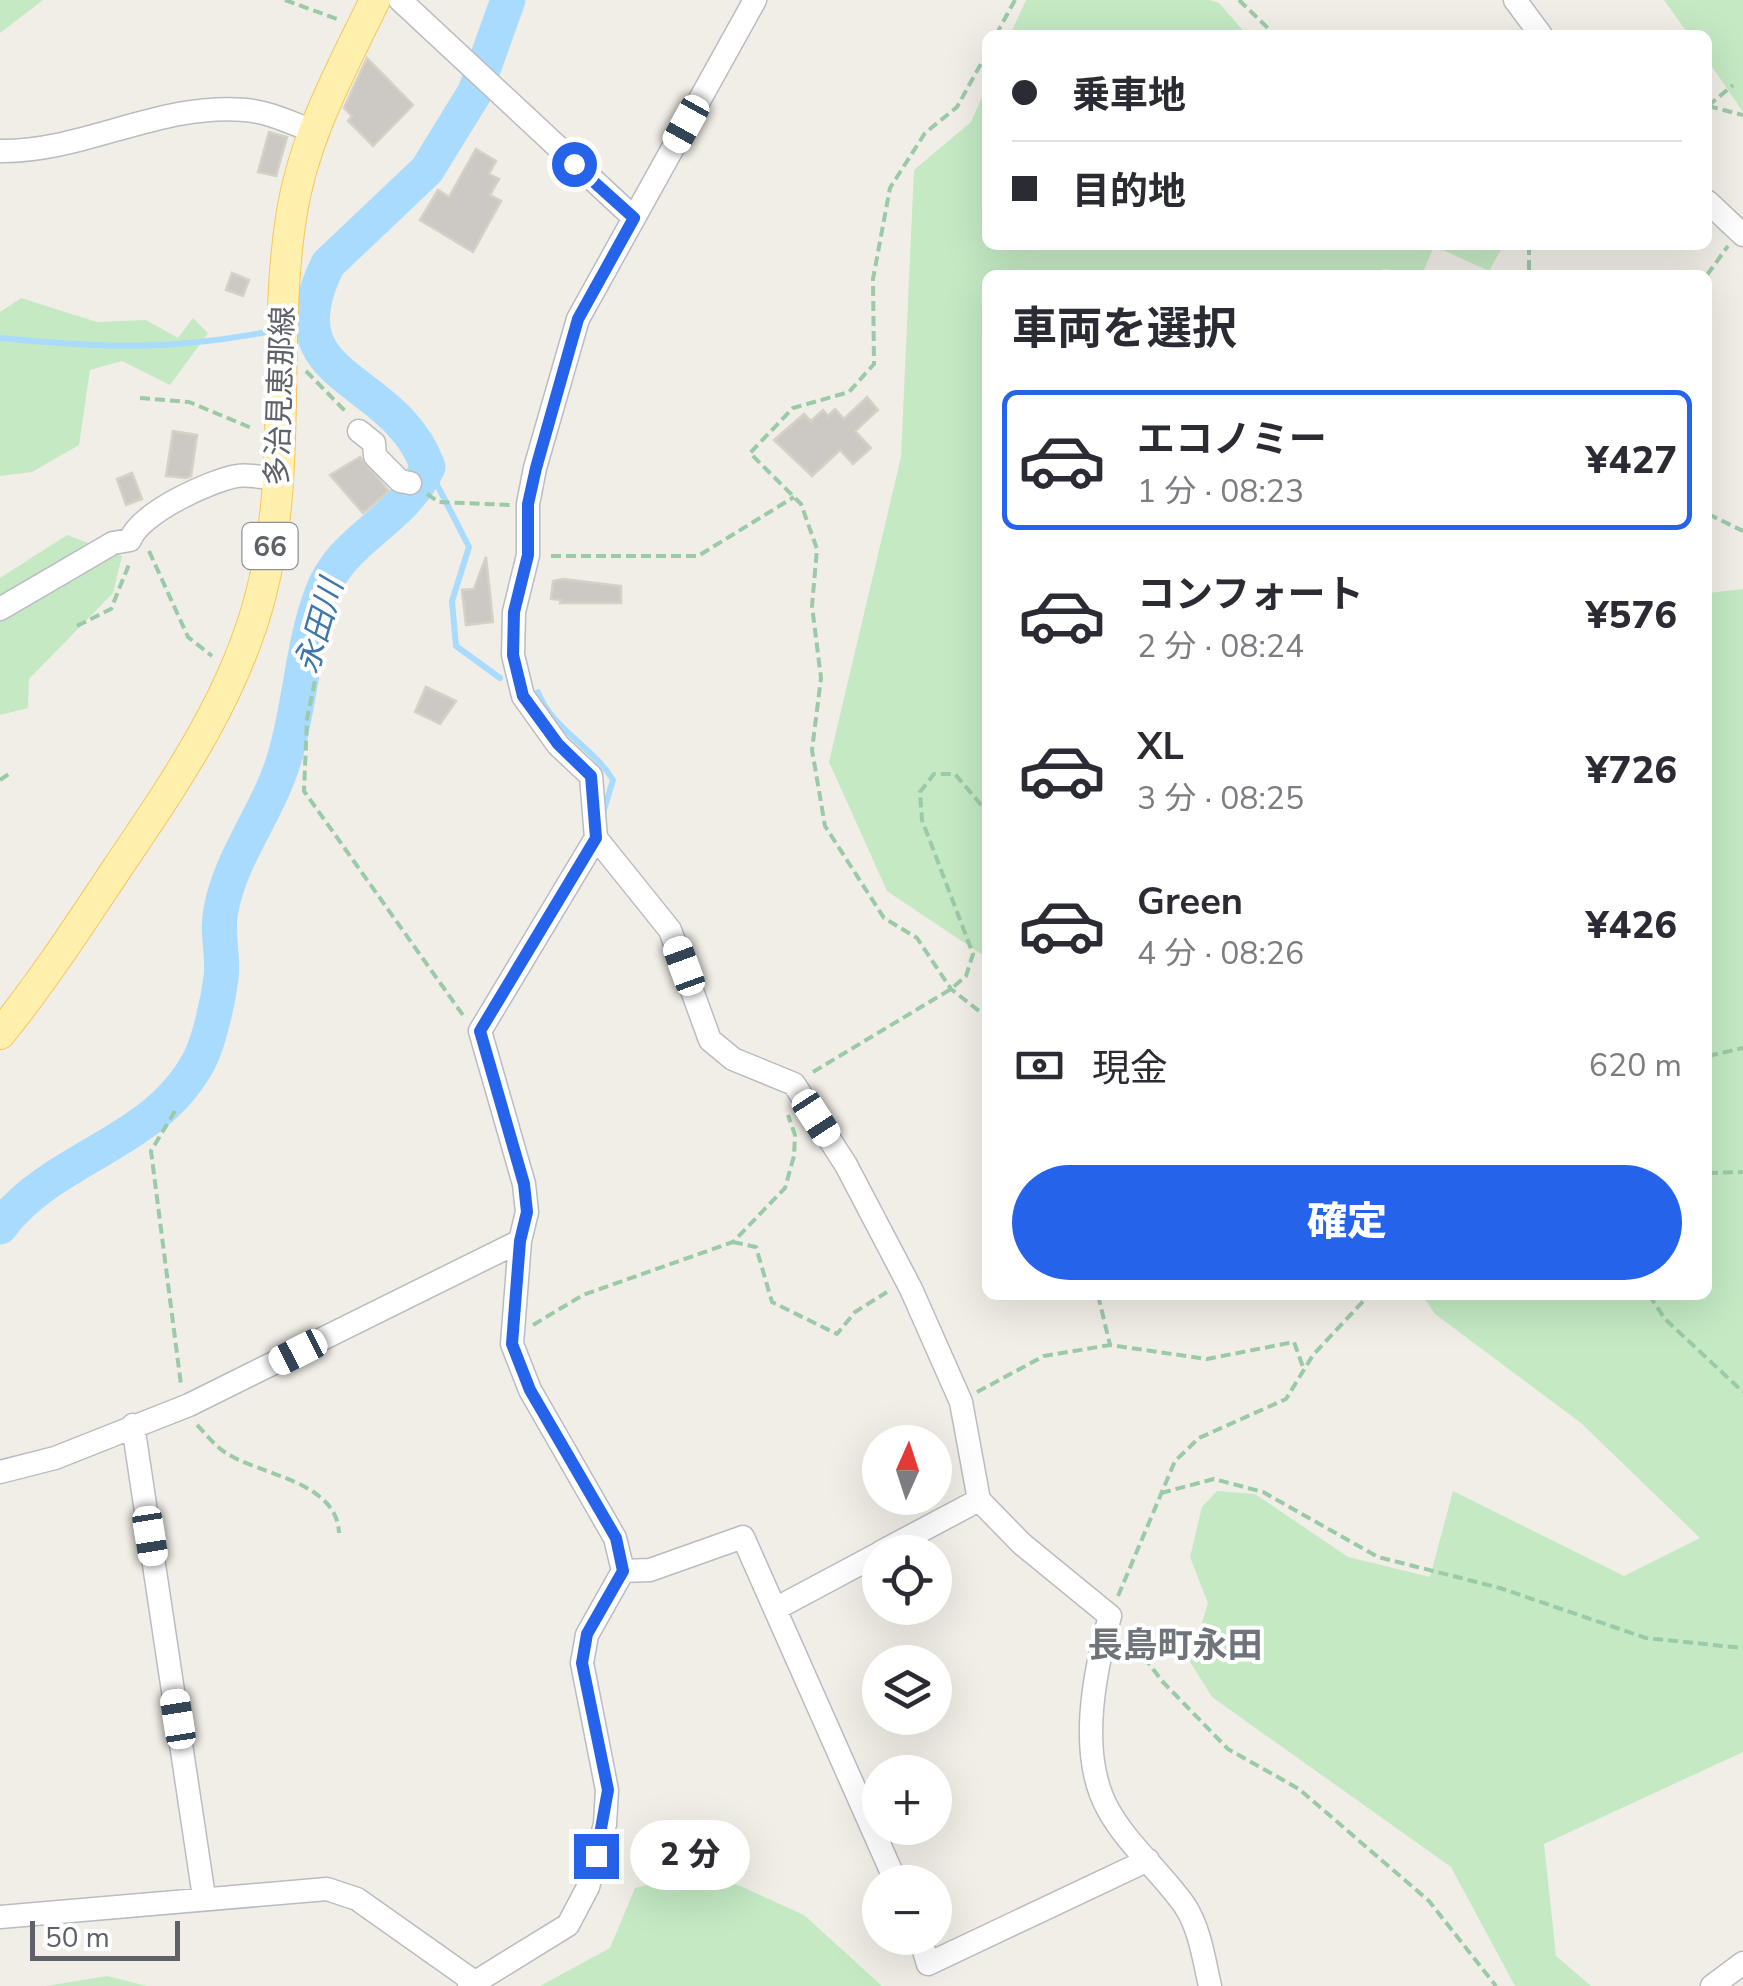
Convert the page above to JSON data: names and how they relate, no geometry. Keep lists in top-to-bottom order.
{
  "streets": {
    "main road": ["多治見恵那線", "66"]
  },
  "districts": ["長島町永田"],
  "water": ["永田川"],
  "scale_bar": "50 m",
  "north": "top",
  "page": {
    "banner": ["乗車地", "目的地"],
    "heading": "車両を選択",
    "list": [
      {
        "name": "エコノミー",
        "note": "1 分 · 08:23",
        "value": "¥427"
      },
      {
        "name": "コンフォート",
        "note": "2 分 · 08:24",
        "value": "¥576"
      },
      {
        "name": "XL",
        "note": "3 分 · 08:25",
        "value": "¥726"
      },
      {
        "name": "Green",
        "note": "4 分 · 08:26",
        "value": "¥426"
      }
    ],
    "pay": ["現金", "620 m"],
    "buttons": "確定",
    "map_buttons": ["+", "−"],
    "bubble": "2 分",
    "scale": "50 m"
  }
}
